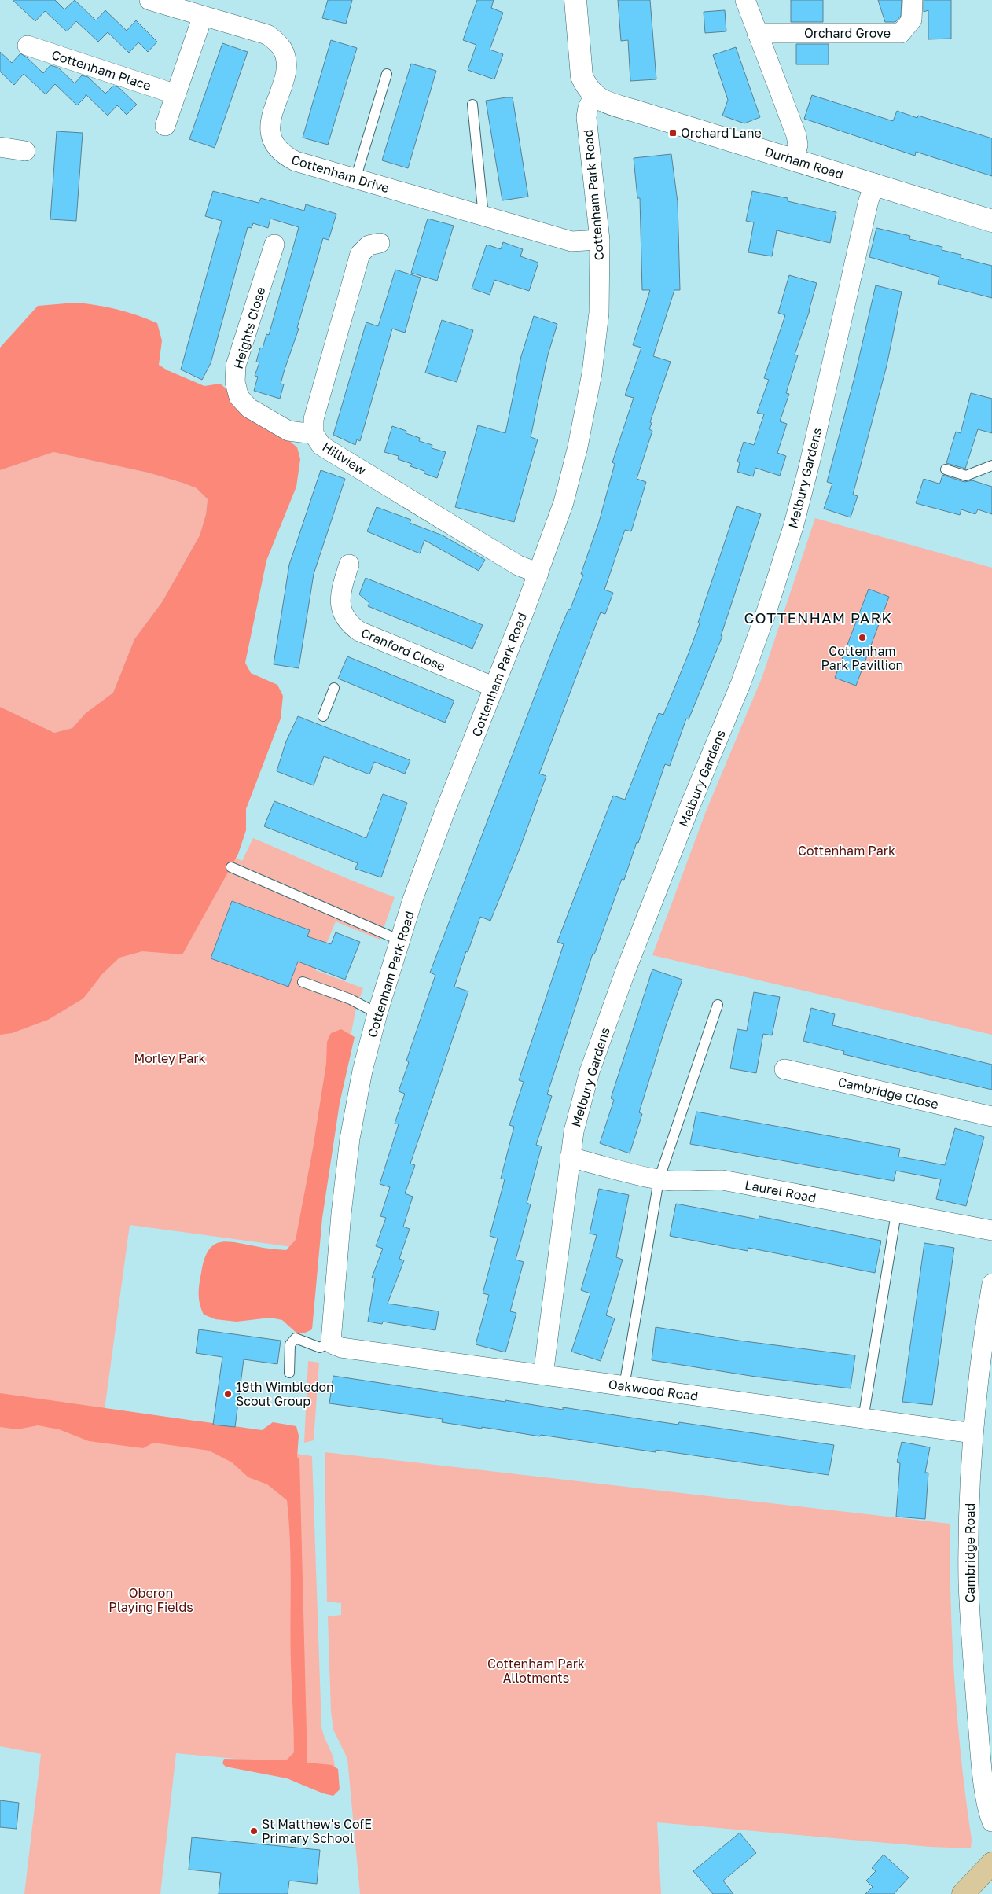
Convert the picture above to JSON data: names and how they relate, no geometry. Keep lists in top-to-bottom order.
{
  "streets": {
    "main road": ["Durham Road"],
    "street": [
      "Orchard Grove",
      "Cottenham Place",
      "Cottenham Drive",
      "Cottenham Park Road",
      "Heights Close",
      "Hillview",
      "Melbury Gardens",
      "Cranford Close",
      "Cambridge Close",
      "Laurel Road",
      "Oakwood Road",
      "Cambridge Road"
    ]
  },
  "crossings": [
    ["Durham Road", "Cottenham Park Road"],
    ["Durham Road", "Melbury Gardens"],
    ["Cottenham Drive", "Cottenham Park Road"],
    ["Cottenham Park Road", "Hillview"],
    ["Cottenham Park Road", "Cranford Close"],
    ["Cottenham Park Road", "Oakwood Road"],
    ["Heights Close", "Hillview"],
    ["Melbury Gardens", "Laurel Road"],
    ["Melbury Gardens", "Oakwood Road"],
    ["Oakwood Road", "Cambridge Road"]
  ],
  "districts": ["COTTENHAM PARK"],
  "parks": [
    "Cottenham Park",
    "Morley Park",
    "Oberon Playing Fields",
    "Cottenham Park Allotments"
  ],
  "places": {
    "transit": ["Orchard Lane"],
    "other": ["Cottenham Park Pavillion", "19th Wimbledon Scout Group", "St Matthew's CofE Primary School"]
  }
}
